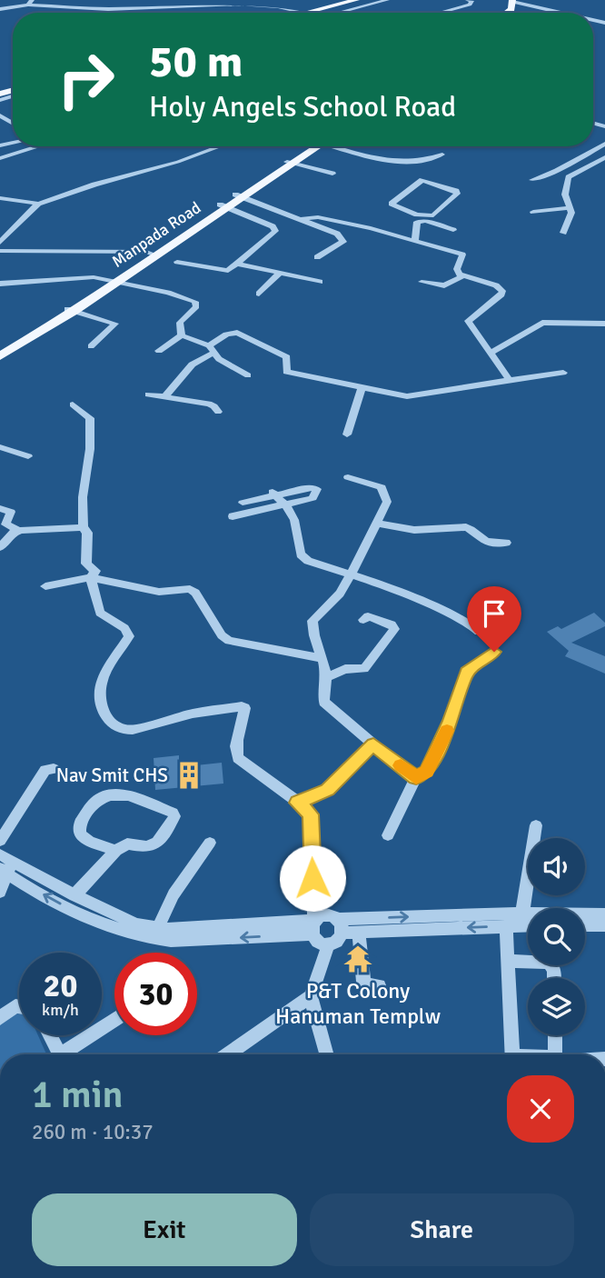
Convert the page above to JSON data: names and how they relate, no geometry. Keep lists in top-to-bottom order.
{
  "streets": {
    "main road": ["Manpada Road"]
  },
  "places": {
    "building": ["Nav Smit CHS"],
    "temple": ["P&T Colony Hanuman Templw"]
  },
  "page": {
    "turn": ["50 m", "Holy Angels School Road"],
    "speed": "20 km/h",
    "limit": "30",
    "heading": ["1 min", "260 m · 10:37"],
    "buttons": ["Exit", "Share"]
  }
}
